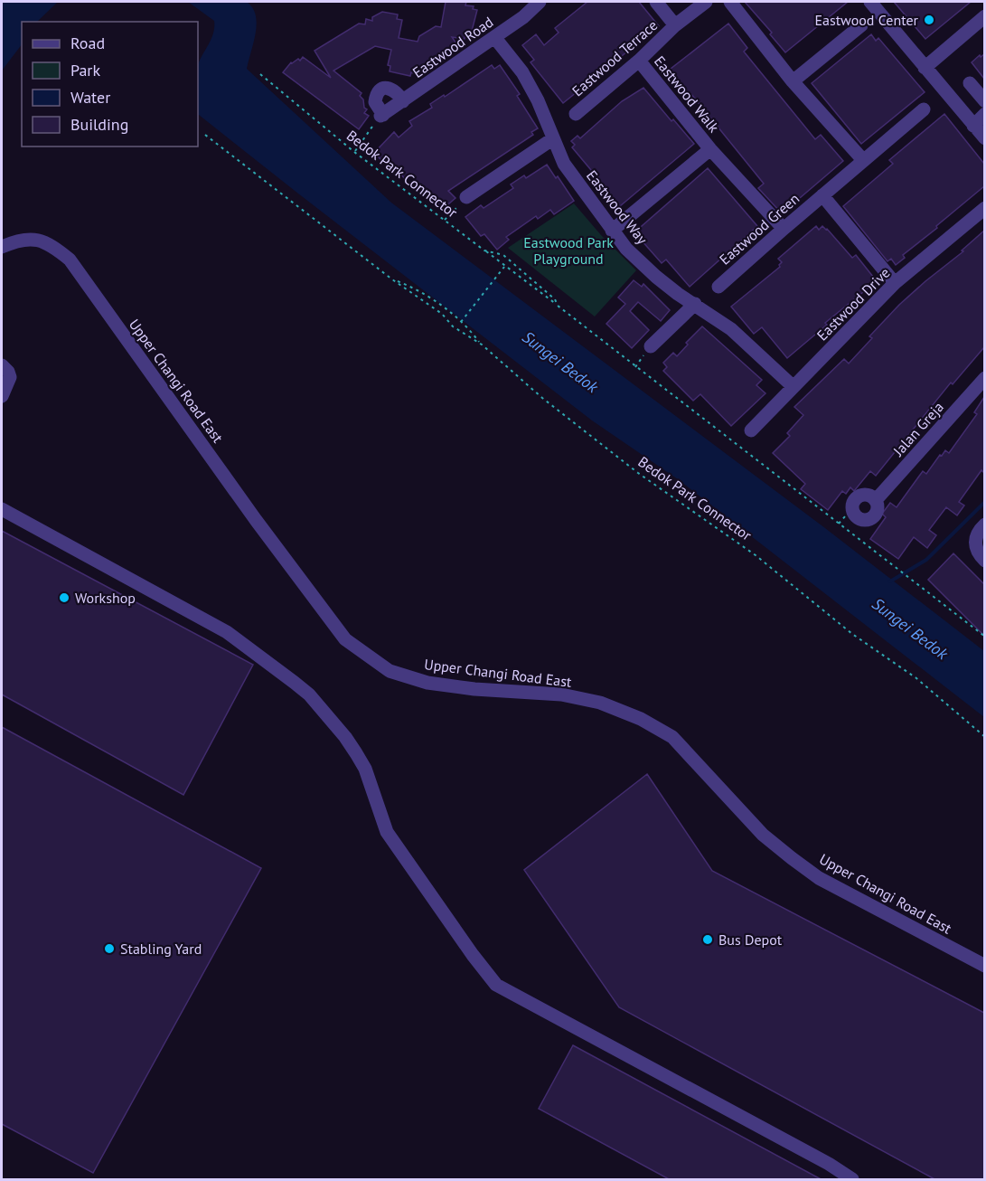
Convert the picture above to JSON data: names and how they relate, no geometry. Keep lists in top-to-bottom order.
{
  "streets": {
    "street": [
      "Eastwood Road",
      "Eastwood Terrace",
      "Eastwood Walk",
      "Eastwood Way",
      "Eastwood Green",
      "Eastwood Drive",
      "Upper Changi Road East",
      "Jalan Greja"
    ],
    "path": ["Bedok Park Connector"]
  },
  "crossings": [
    ["Eastwood Road", "Eastwood Way"],
    ["Eastwood Terrace", "Eastwood Walk"],
    ["Eastwood Walk", "Eastwood Way"],
    ["Eastwood Walk", "Eastwood Green"],
    ["Eastwood Way", "Eastwood Drive"],
    ["Eastwood Green", "Eastwood Drive"]
  ],
  "water": ["Sungei Bedok"],
  "parks": ["Eastwood Park Playground"],
  "places": [
    "Eastwood Center",
    "Workshop",
    "Bus Depot",
    "Stabling Yard"
  ],
  "legend": [
    "Road",
    "Park",
    "Water",
    "Building"
  ]
}
